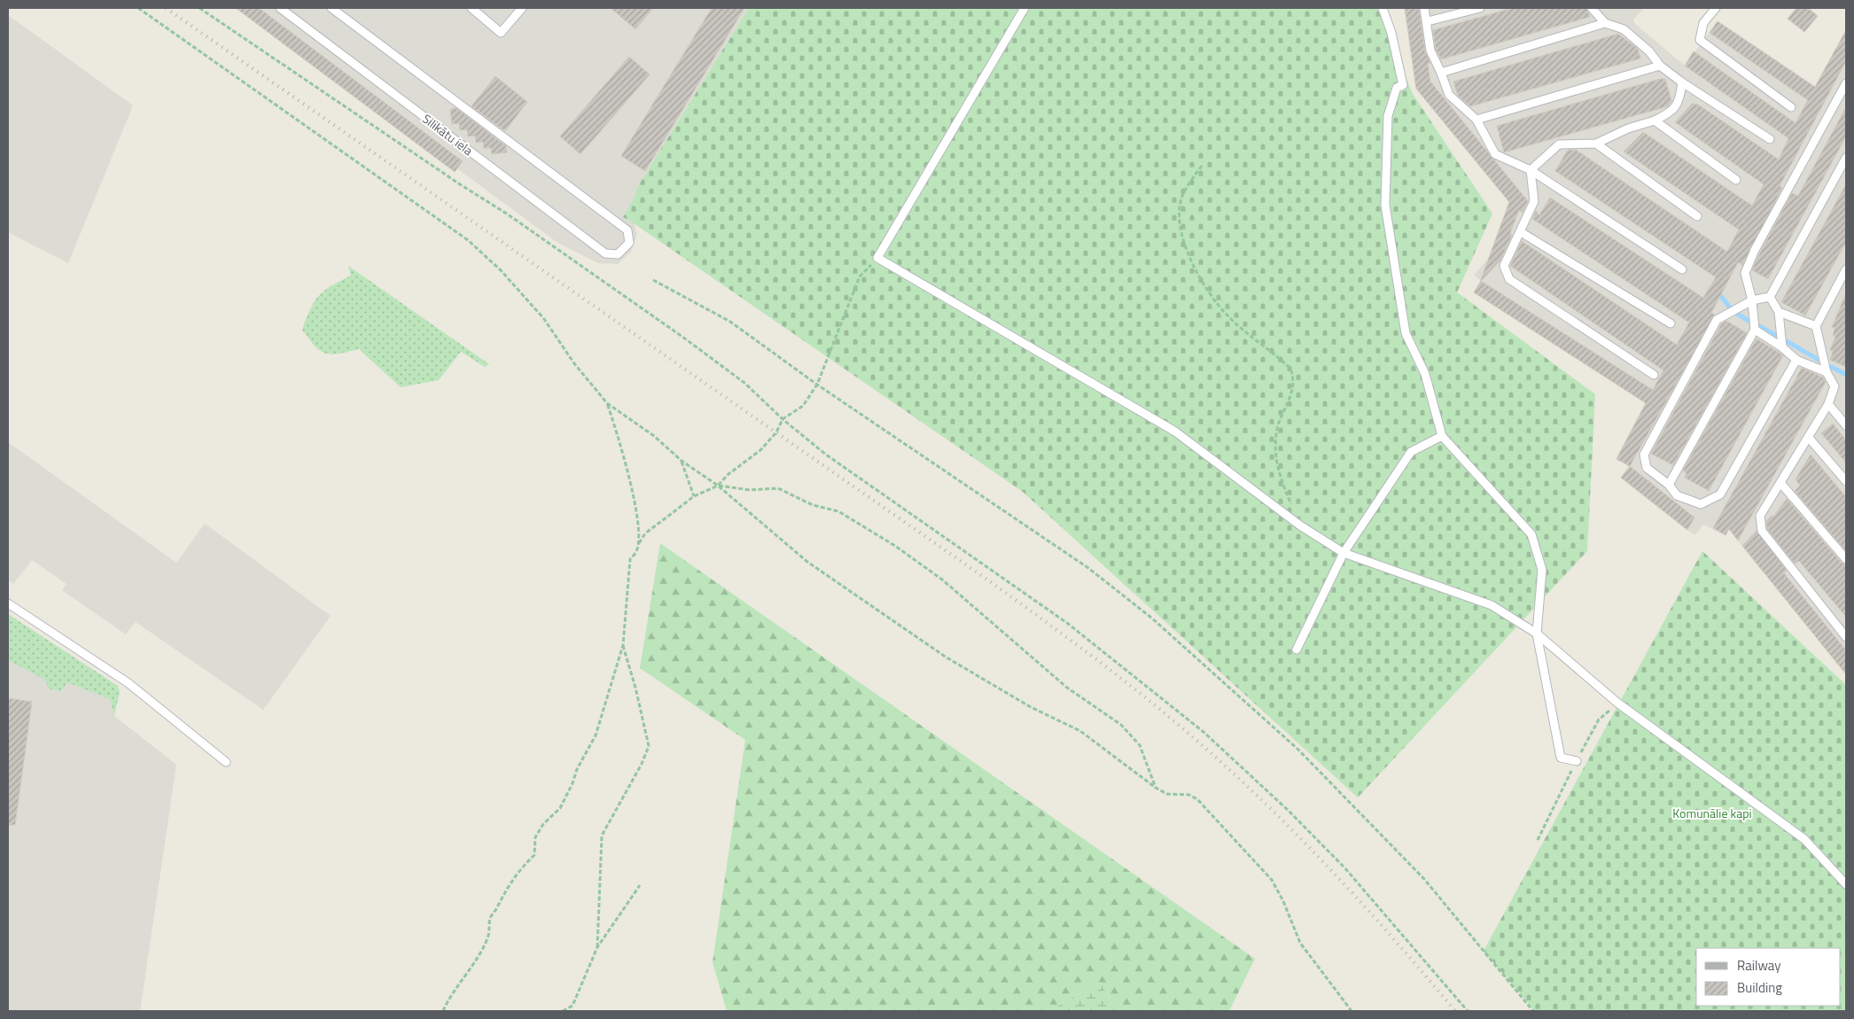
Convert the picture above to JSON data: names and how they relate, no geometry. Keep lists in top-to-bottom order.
{
  "streets": {
    "lane": ["Silikātu iela"]
  },
  "parks": ["Komunālie kapi"],
  "legend": ["Railway", "Building"]
}
